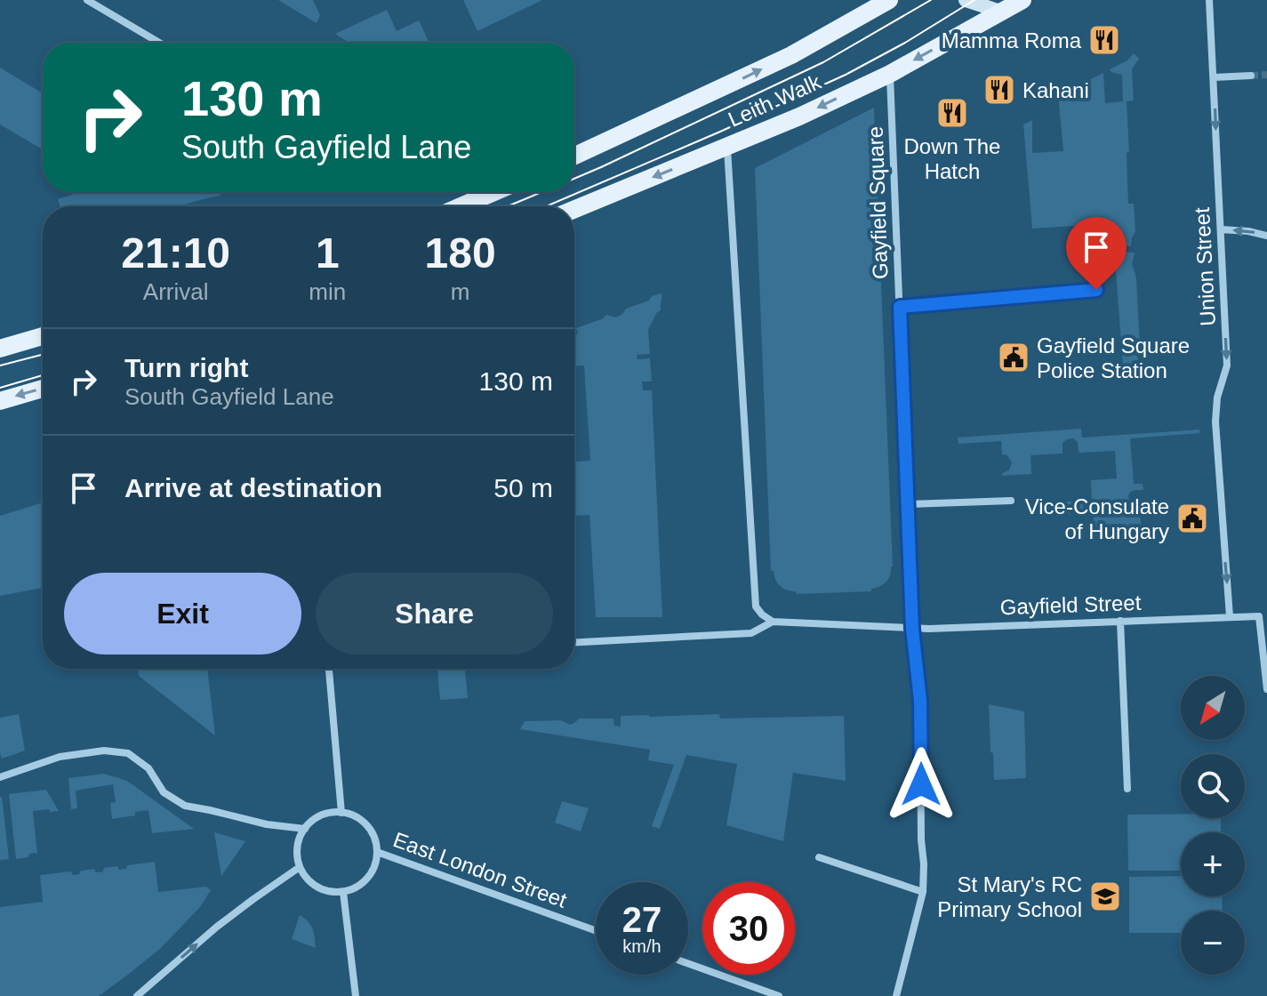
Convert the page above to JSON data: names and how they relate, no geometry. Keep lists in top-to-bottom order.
{
  "streets": {
    "main road": ["Leith Walk"],
    "street": [
      "Gayfield Square",
      "Union Street",
      "Gayfield Street",
      "East London Street"
    ]
  },
  "crossings": [
    ["Leith Walk", "Gayfield Square"],
    ["Gayfield Square", "Gayfield Street"],
    ["Union Street", "Gayfield Street"]
  ],
  "one_way": ["Union Street"],
  "places": {
    "restaurant": ["Mamma Roma", "Kahani", "Down The Hatch"],
    "public building": ["Gayfield Square Police Station", "Vice-Consulate of Hungary"],
    "school or university": ["St Mary's RC Primary School"]
  },
  "north": "bottom left",
  "page": {
    "turn": ["130 m", "South Gayfield Lane"],
    "eta": [
      "21:10",
      "Arrival",
      "1",
      "min",
      "180",
      "m"
    ],
    "list": [
      {
        "name": "Turn right",
        "note": "South Gayfield Lane",
        "value": "130 m"
      },
      {
        "name": "Arrive at destination",
        "value": "50 m"
      }
    ],
    "buttons": ["Exit", "Share"],
    "map_buttons": ["+", "−"],
    "speed": "27 km/h",
    "limit": "30"
  }
}
